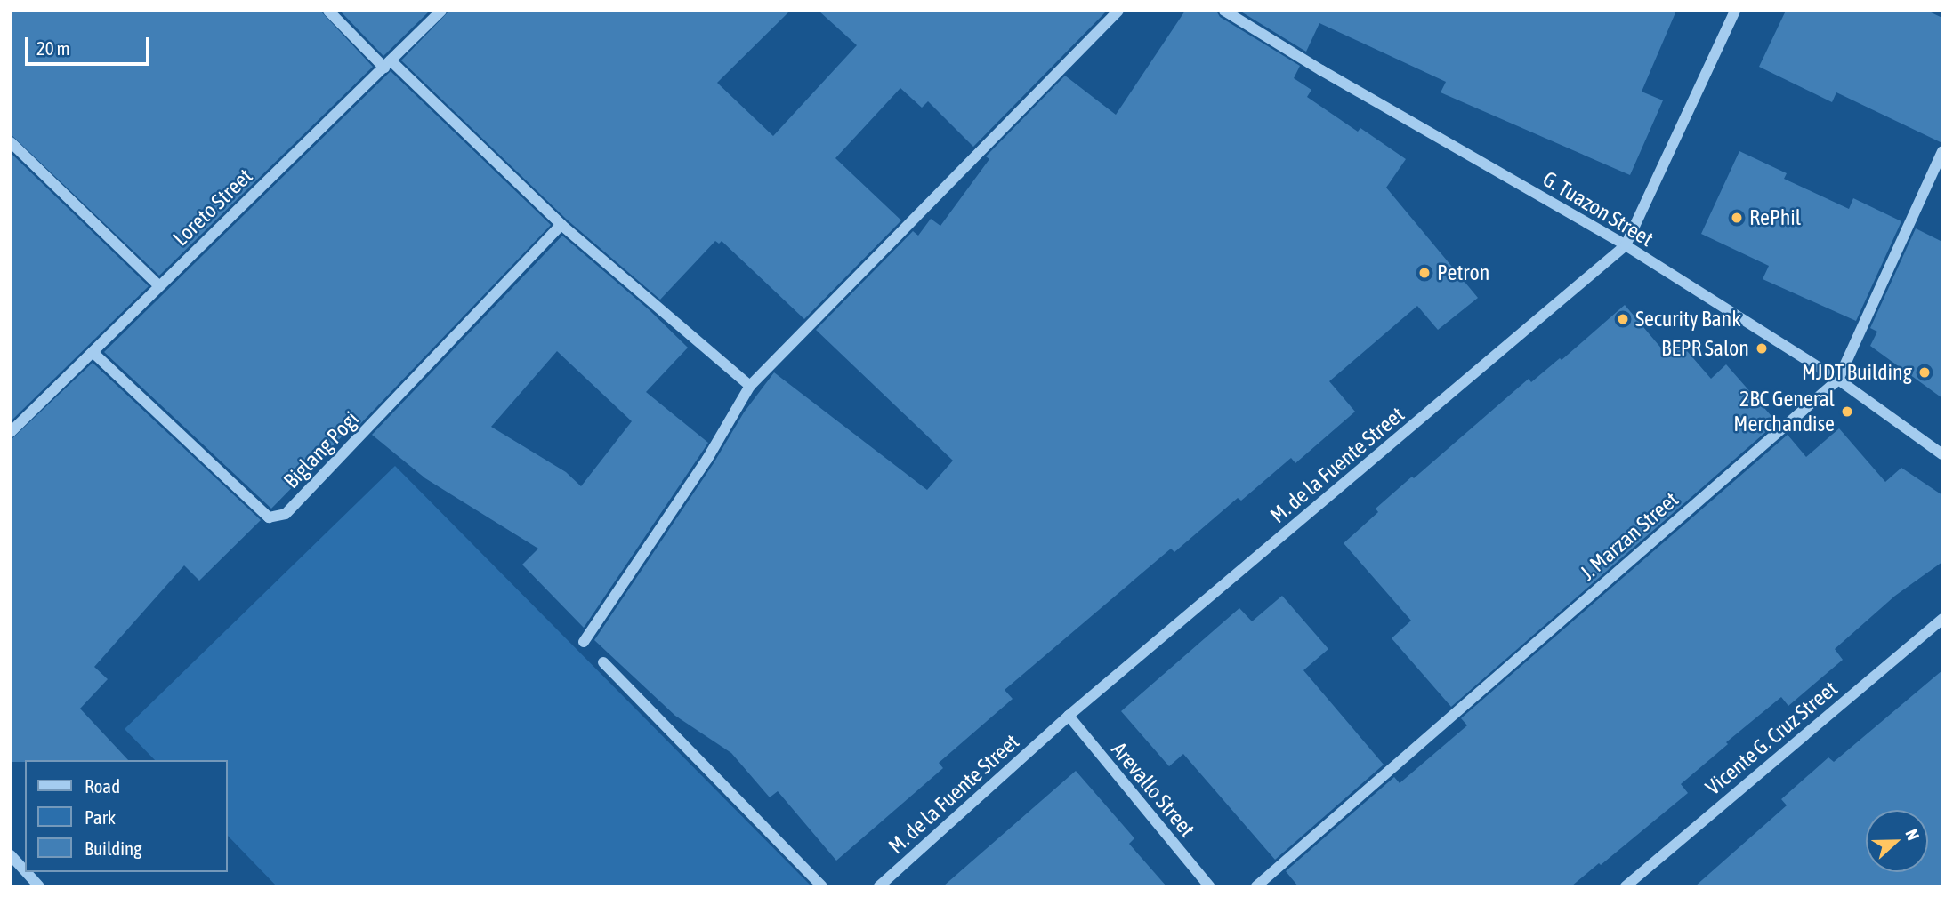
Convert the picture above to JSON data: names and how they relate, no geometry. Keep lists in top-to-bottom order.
{
  "streets": {
    "street": [
      "Loreto Street",
      "G. Tuazon Street",
      "Biglang Pogi",
      "M. de la Fuente Street",
      "J. Marzan Street",
      "Vicente G. Cruz Street",
      "Arevallo Street"
    ]
  },
  "crossings": [
    ["Loreto Street", "Biglang Pogi"],
    ["G. Tuazon Street", "M. de la Fuente Street"],
    ["G. Tuazon Street", "J. Marzan Street"],
    ["M. de la Fuente Street", "Arevallo Street"]
  ],
  "places": [
    "RePhil",
    "Petron",
    "Security Bank",
    "BEPR Salon",
    "MJDT Building",
    "2BC General Merchandise"
  ],
  "legend": ["Road", "Park", "Building"],
  "scale_bar": "20 m",
  "north": "right"
}
